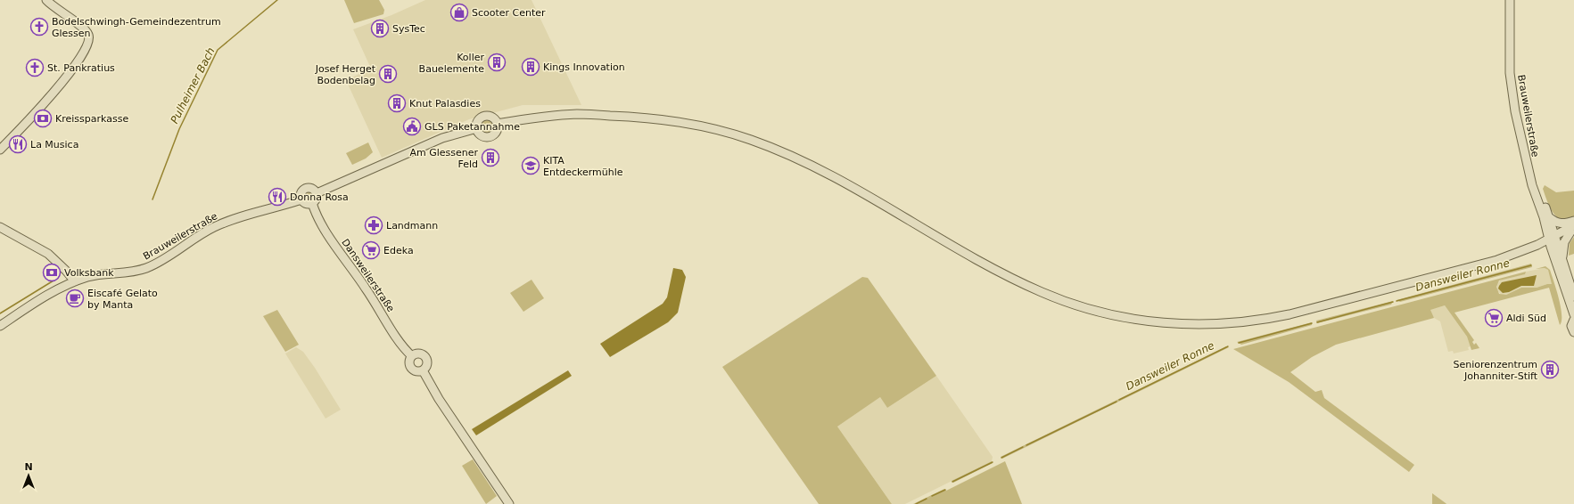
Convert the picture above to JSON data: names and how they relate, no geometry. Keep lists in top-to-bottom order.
{
  "streets": {
    "main road": ["Brauweilerstraße", "Dansweilerstraße"]
  },
  "crossings": [
    ["Brauweilerstraße", "Dansweilerstraße"]
  ],
  "water": ["Pulheimer Bach", "Dansweiler Ronne"],
  "places": {
    "shop": ["Scooter Center"],
    "church": ["Bodelschwingh-Gemeindezentrum Glessen", "St. Pankratius"],
    "building": [
      "SysTec",
      "Koller Bauelemente",
      "Kings Innovation",
      "Josef Herget Bodenbelag",
      "Knut Palasdies",
      "Am Glessener Feld",
      "Seniorenzentrum Johanniter-Stift"
    ],
    "bank": ["Kreissparkasse", "Volksbank"],
    "public building": ["GLS Paketannahme"],
    "restaurant": ["La Musica", "Donna Rosa"],
    "school or university": ["KITA Entdeckermühle"],
    "pharmacy": ["Landmann"],
    "supermarket": ["Edeka", "Aldi Süd"],
    "cafe": ["Eiscafé Gelato by Manta"]
  },
  "north": "top"
}
